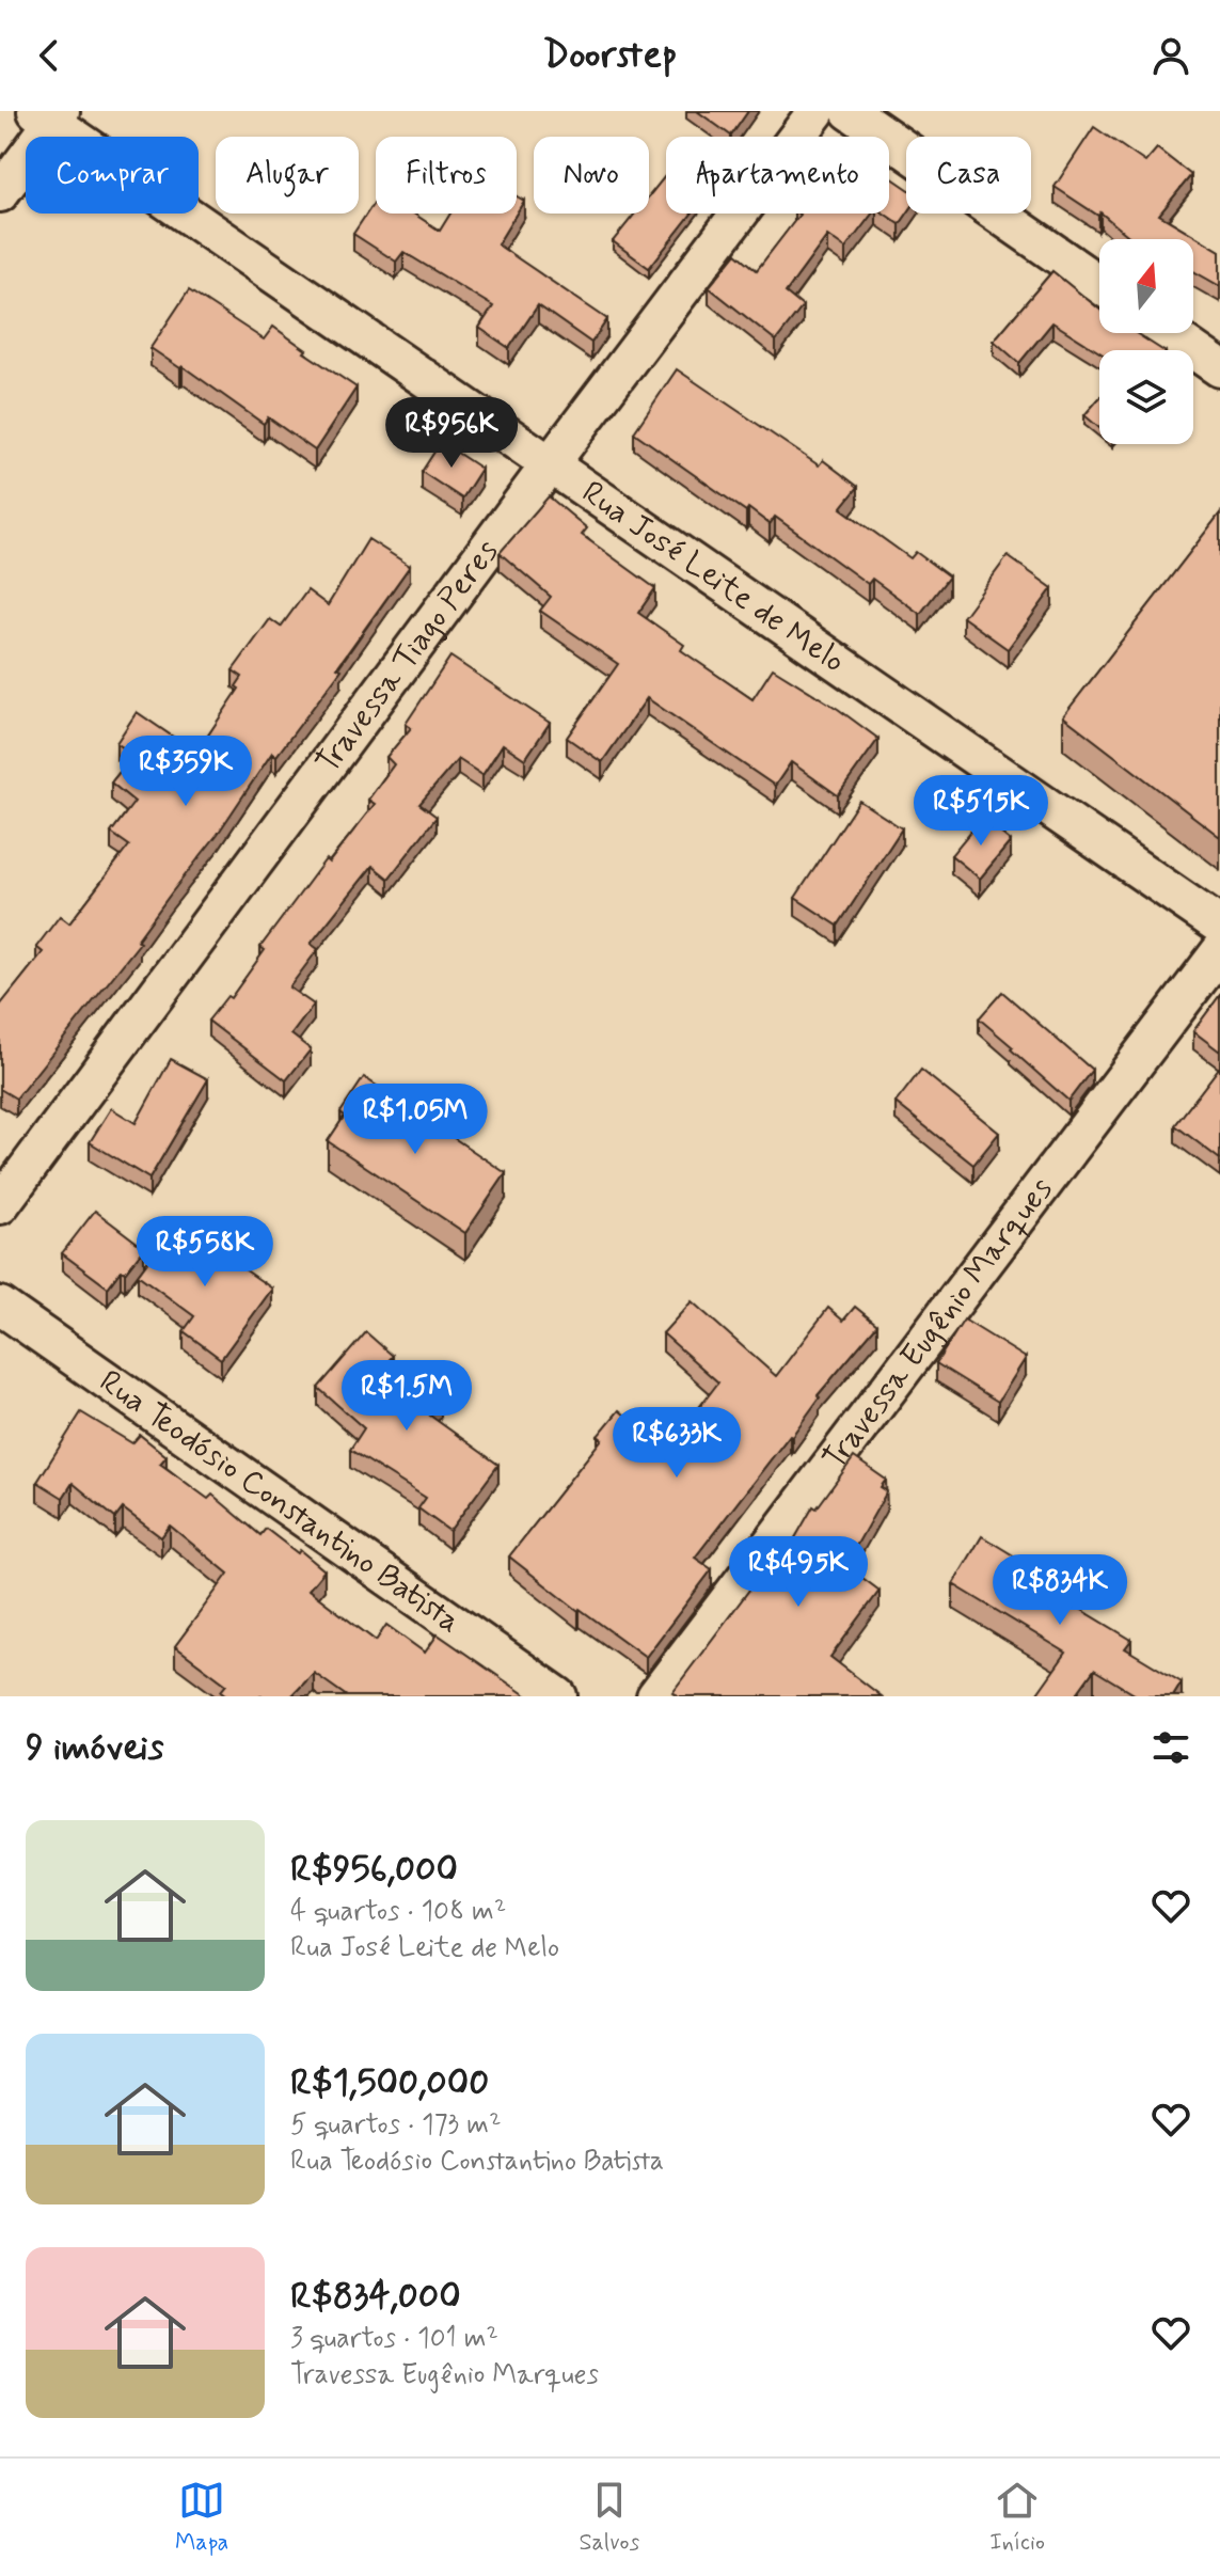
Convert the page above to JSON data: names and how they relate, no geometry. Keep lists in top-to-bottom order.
{
  "streets": {
    "street": [
      "Rua José Leite de Melo",
      "Travessa Tiago Peres",
      "Travessa Eugênio Marques",
      "Rua Teodósio Constantino Batista"
    ]
  },
  "crossings": [
    ["Rua José Leite de Melo", "Travessa Tiago Peres"]
  ],
  "north": "top",
  "page": {
    "header": "Doorstep",
    "chip": [
      "Comprar",
      "Alugar",
      "Filtros",
      "Novo",
      "Apartamento",
      "Casa"
    ],
    "price": [
      "R$956K",
      "R$359K",
      "R$515K",
      "R$1.05M",
      "R$558K",
      "R$1.5M",
      "R$633K",
      "R$495K",
      "R$834K"
    ],
    "heading": "9 imóveis",
    "list": [
      {
        "name": "R$956,000",
        "note": "4 quartos · 108 m² · Rua José Leite de Melo"
      },
      {
        "name": "R$1,500,000",
        "note": "5 quartos · 173 m² · Rua Teodósio Constantino Batista"
      },
      {
        "name": "R$834,000",
        "note": "3 quartos · 101 m² · Travessa Eugênio Marques"
      }
    ],
    "tabs": ["Mapa", "Salvos", "Início"]
  }
}
